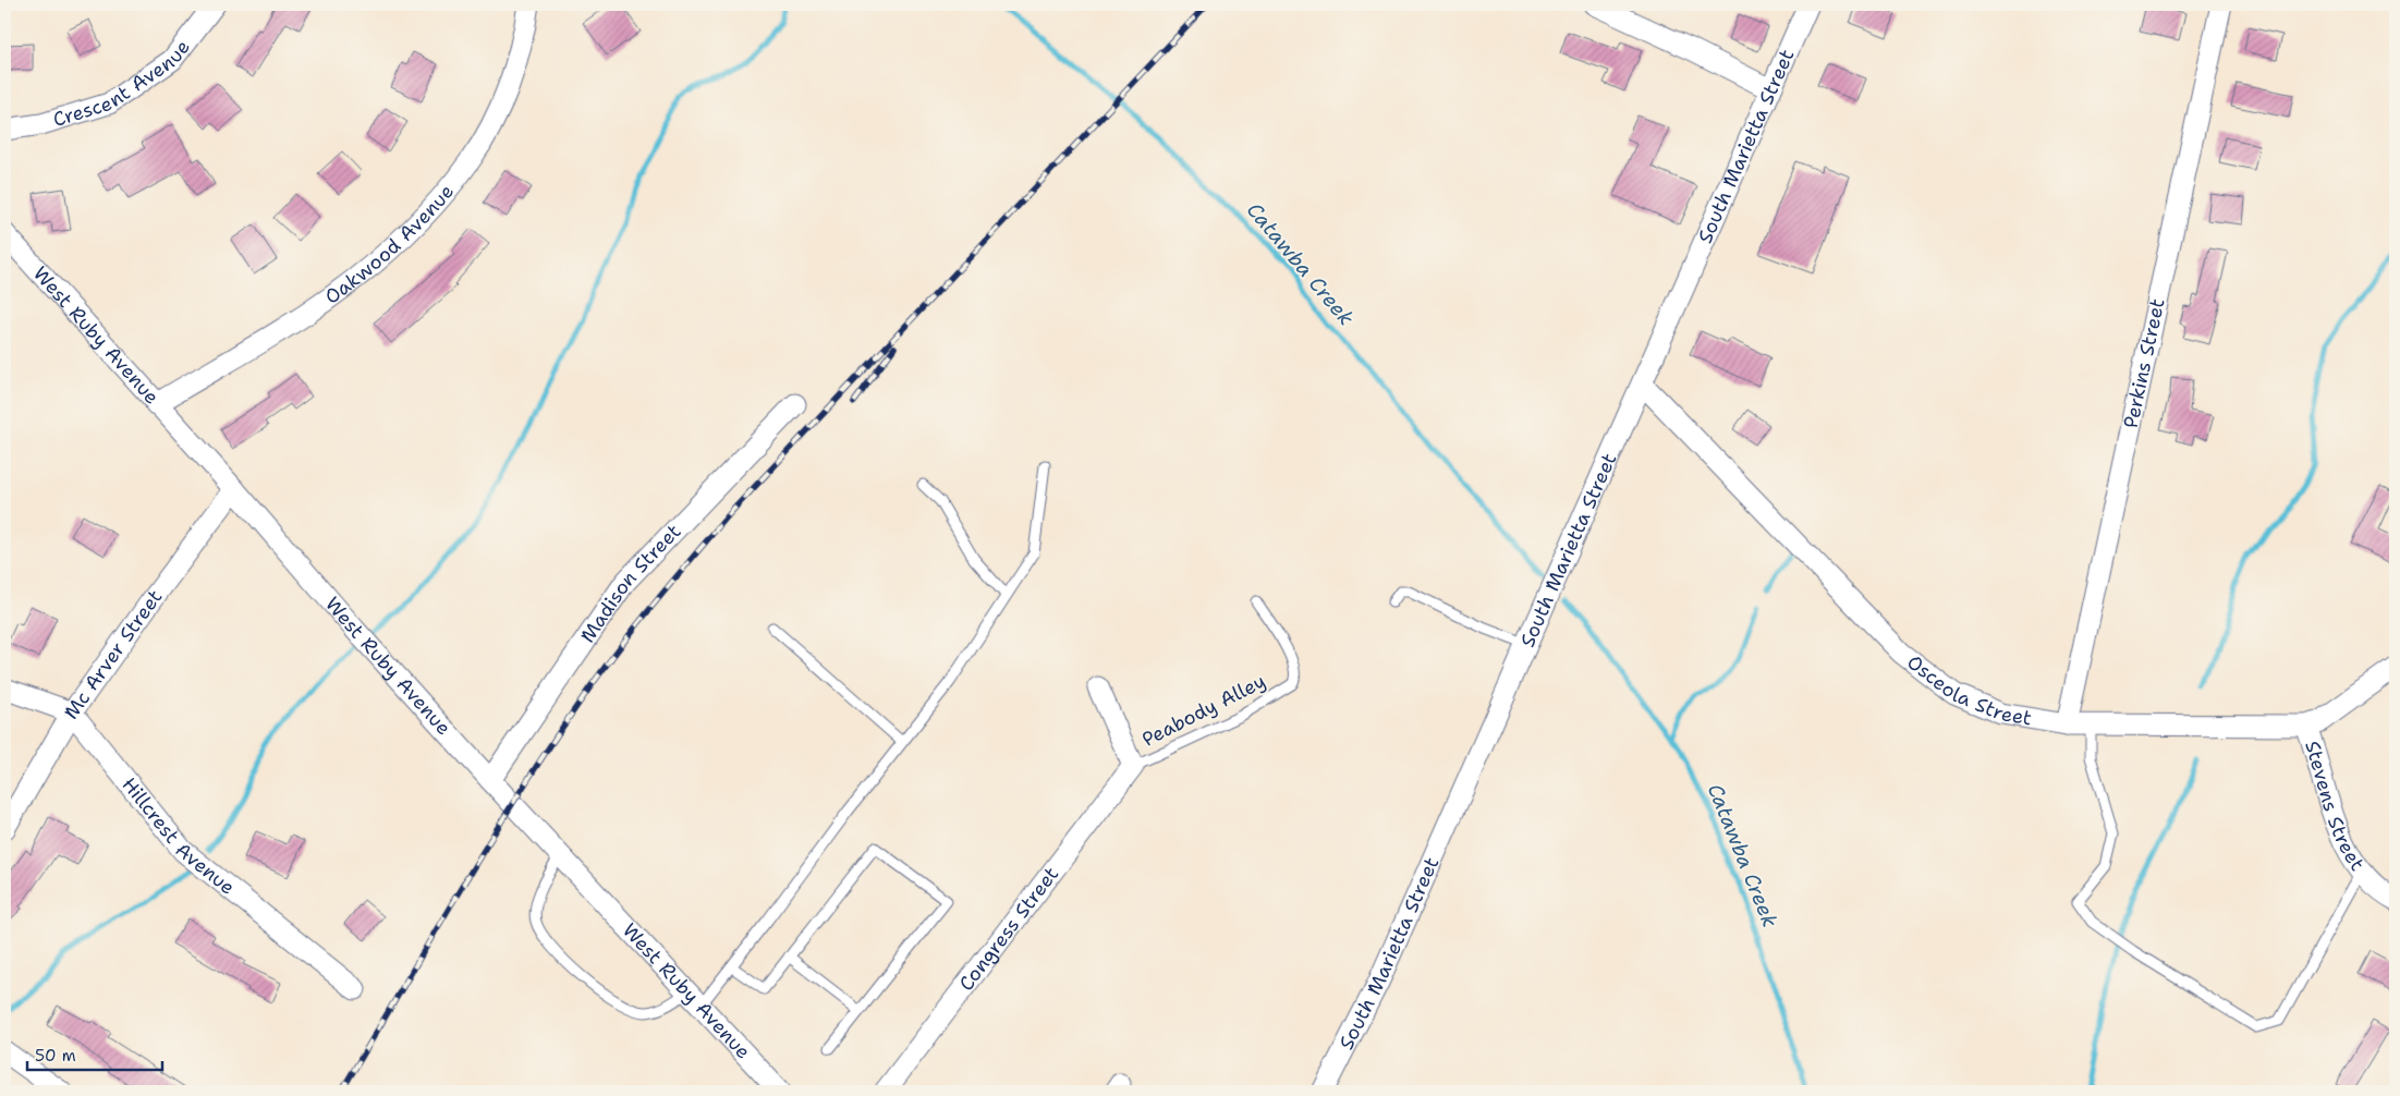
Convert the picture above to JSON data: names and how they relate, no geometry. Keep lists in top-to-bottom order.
{
  "streets": {
    "street": [
      "Crescent Avenue",
      "South Marietta Street",
      "Oakwood Avenue",
      "West Ruby Avenue",
      "Perkins Street",
      "Madison Street",
      "Mc Arver Street",
      "Osceola Street",
      "Stevens Street",
      "Hillcrest Avenue",
      "Congress Street"
    ],
    "lane": ["Peabody Alley"]
  },
  "crossings": [
    ["South Marietta Street", "Osceola Street"],
    ["Oakwood Avenue", "West Ruby Avenue"],
    ["West Ruby Avenue", "Madison Street"],
    ["West Ruby Avenue", "Mc Arver Street"],
    ["Perkins Street", "Osceola Street"],
    ["Mc Arver Street", "Hillcrest Avenue"],
    ["Osceola Street", "Stevens Street"],
    ["Peabody Alley", "Congress Street"]
  ],
  "water": ["Catawba Creek"],
  "scale_bar": "50 m"
}
